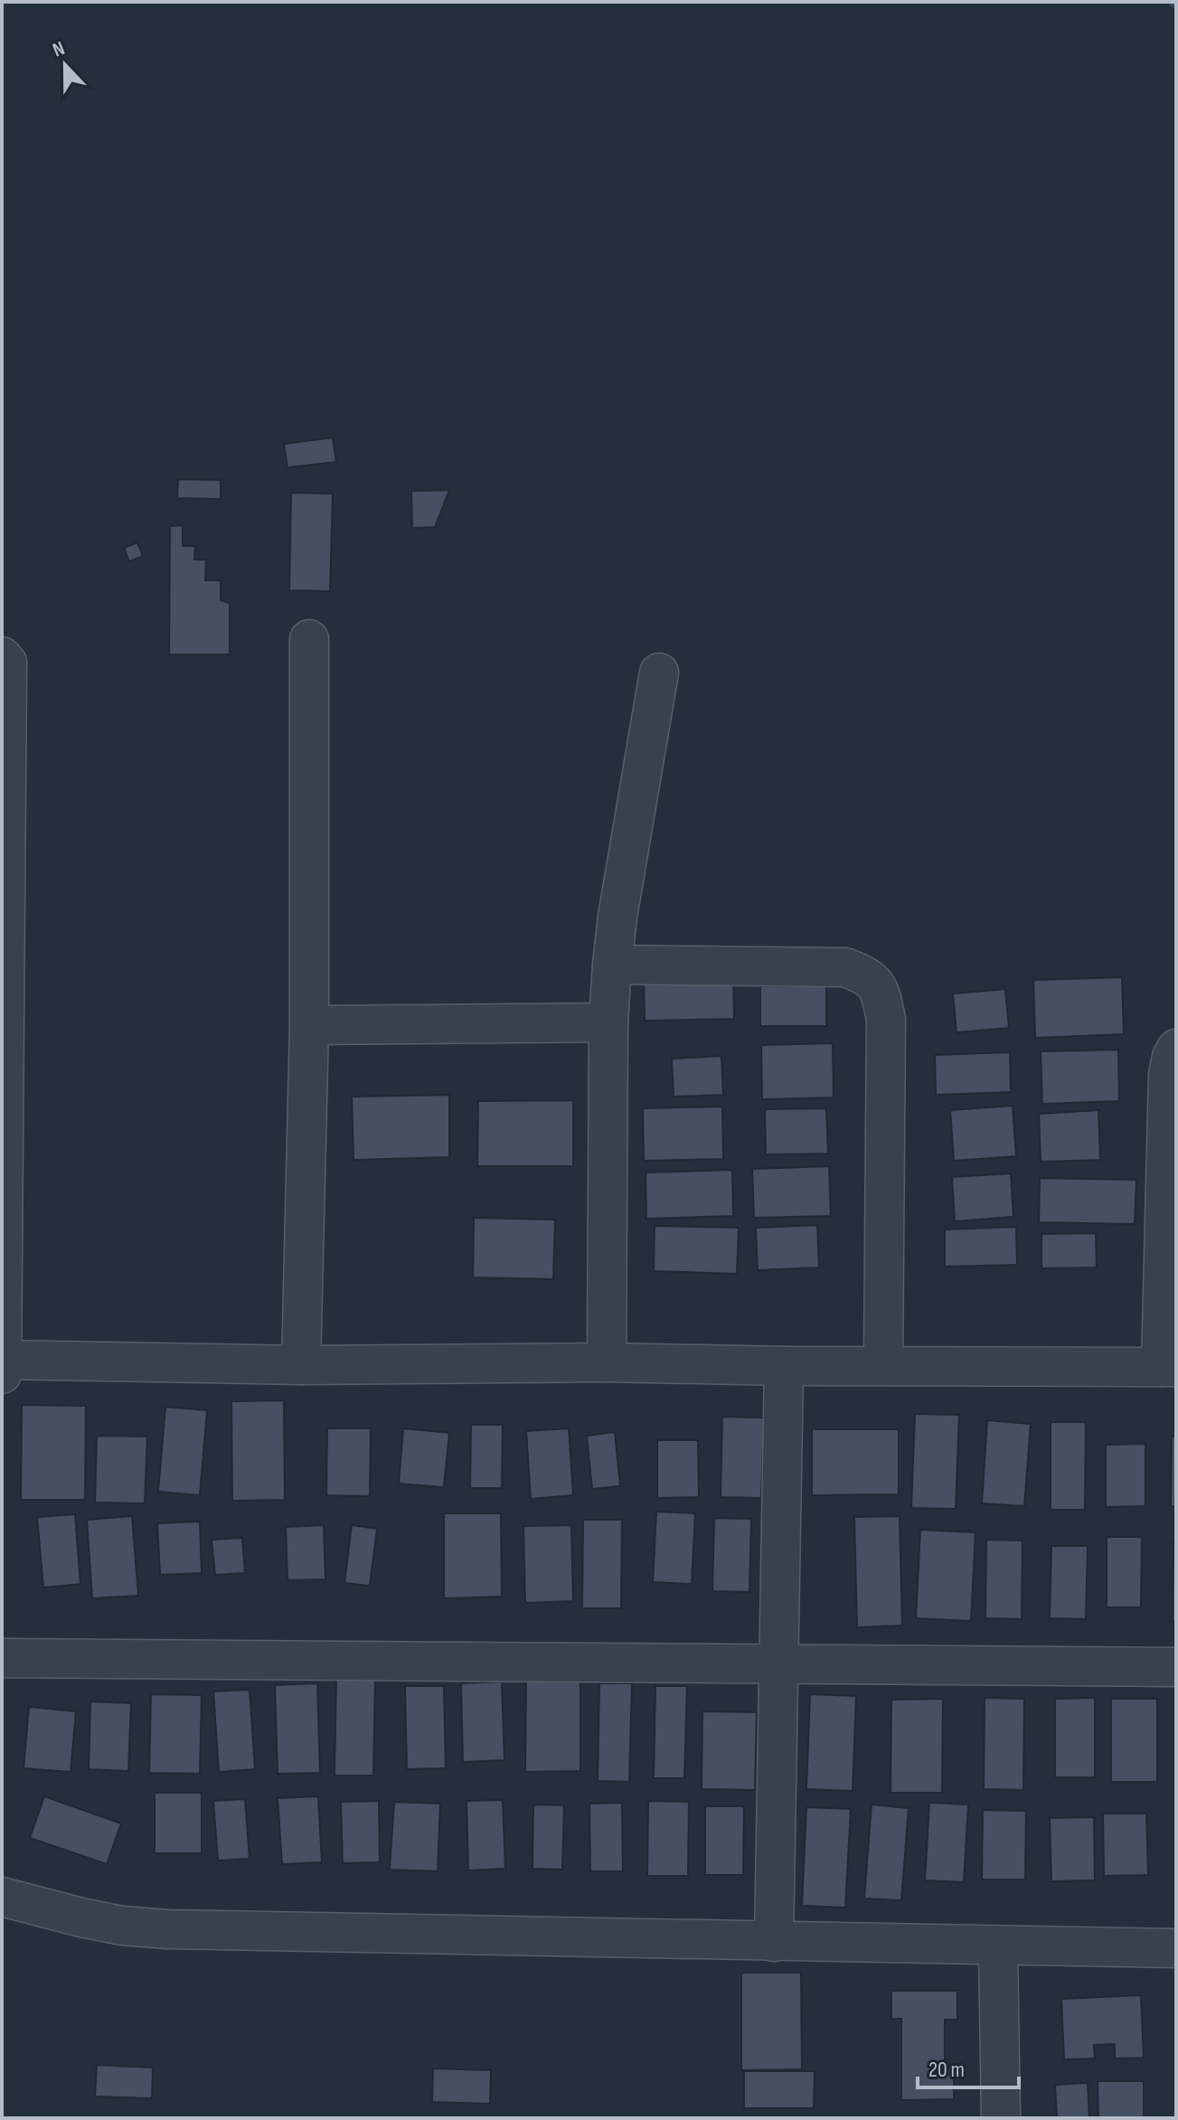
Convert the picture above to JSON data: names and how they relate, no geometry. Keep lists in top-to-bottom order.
{
  "scale_bar": "20 m",
  "north": "top"
}
